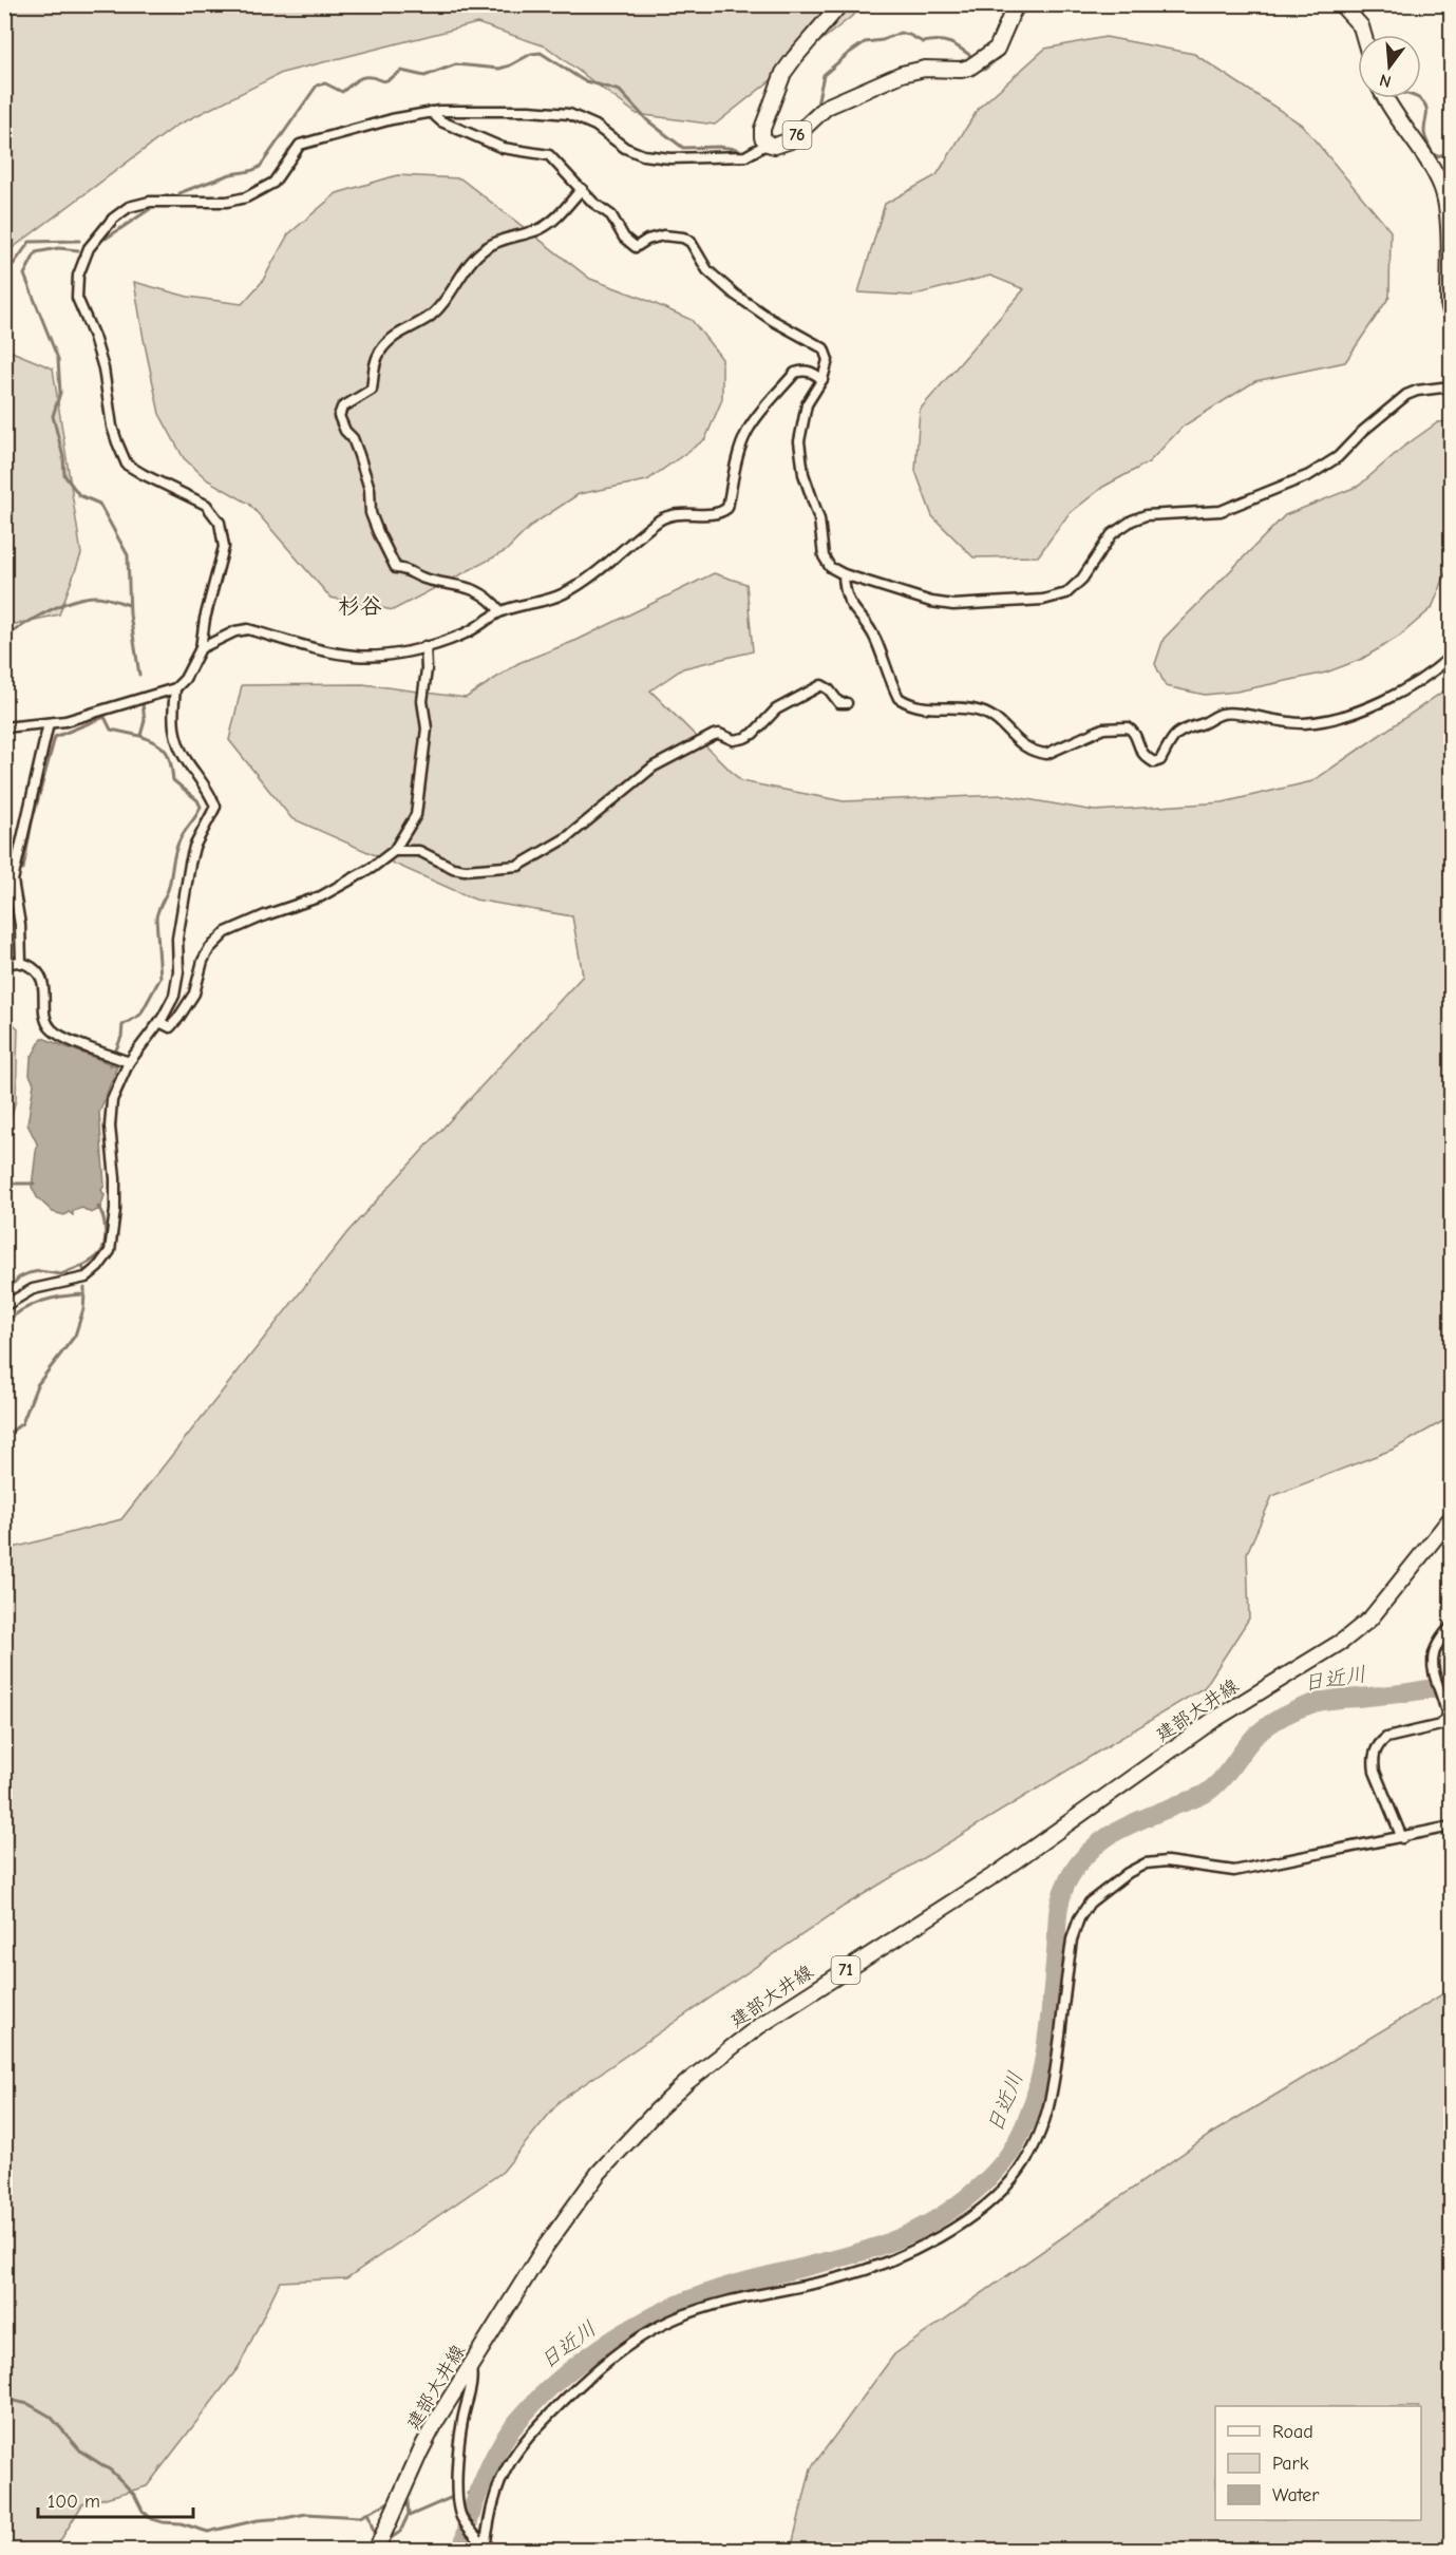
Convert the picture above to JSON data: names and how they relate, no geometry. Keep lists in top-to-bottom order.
{
  "streets": {
    "main road": ["76", "建部大井線", "71"]
  },
  "districts": ["杉谷"],
  "water": ["日近川"],
  "legend": ["Road", "Park", "Water"],
  "scale_bar": "100 m",
  "north": "bottom"
}
